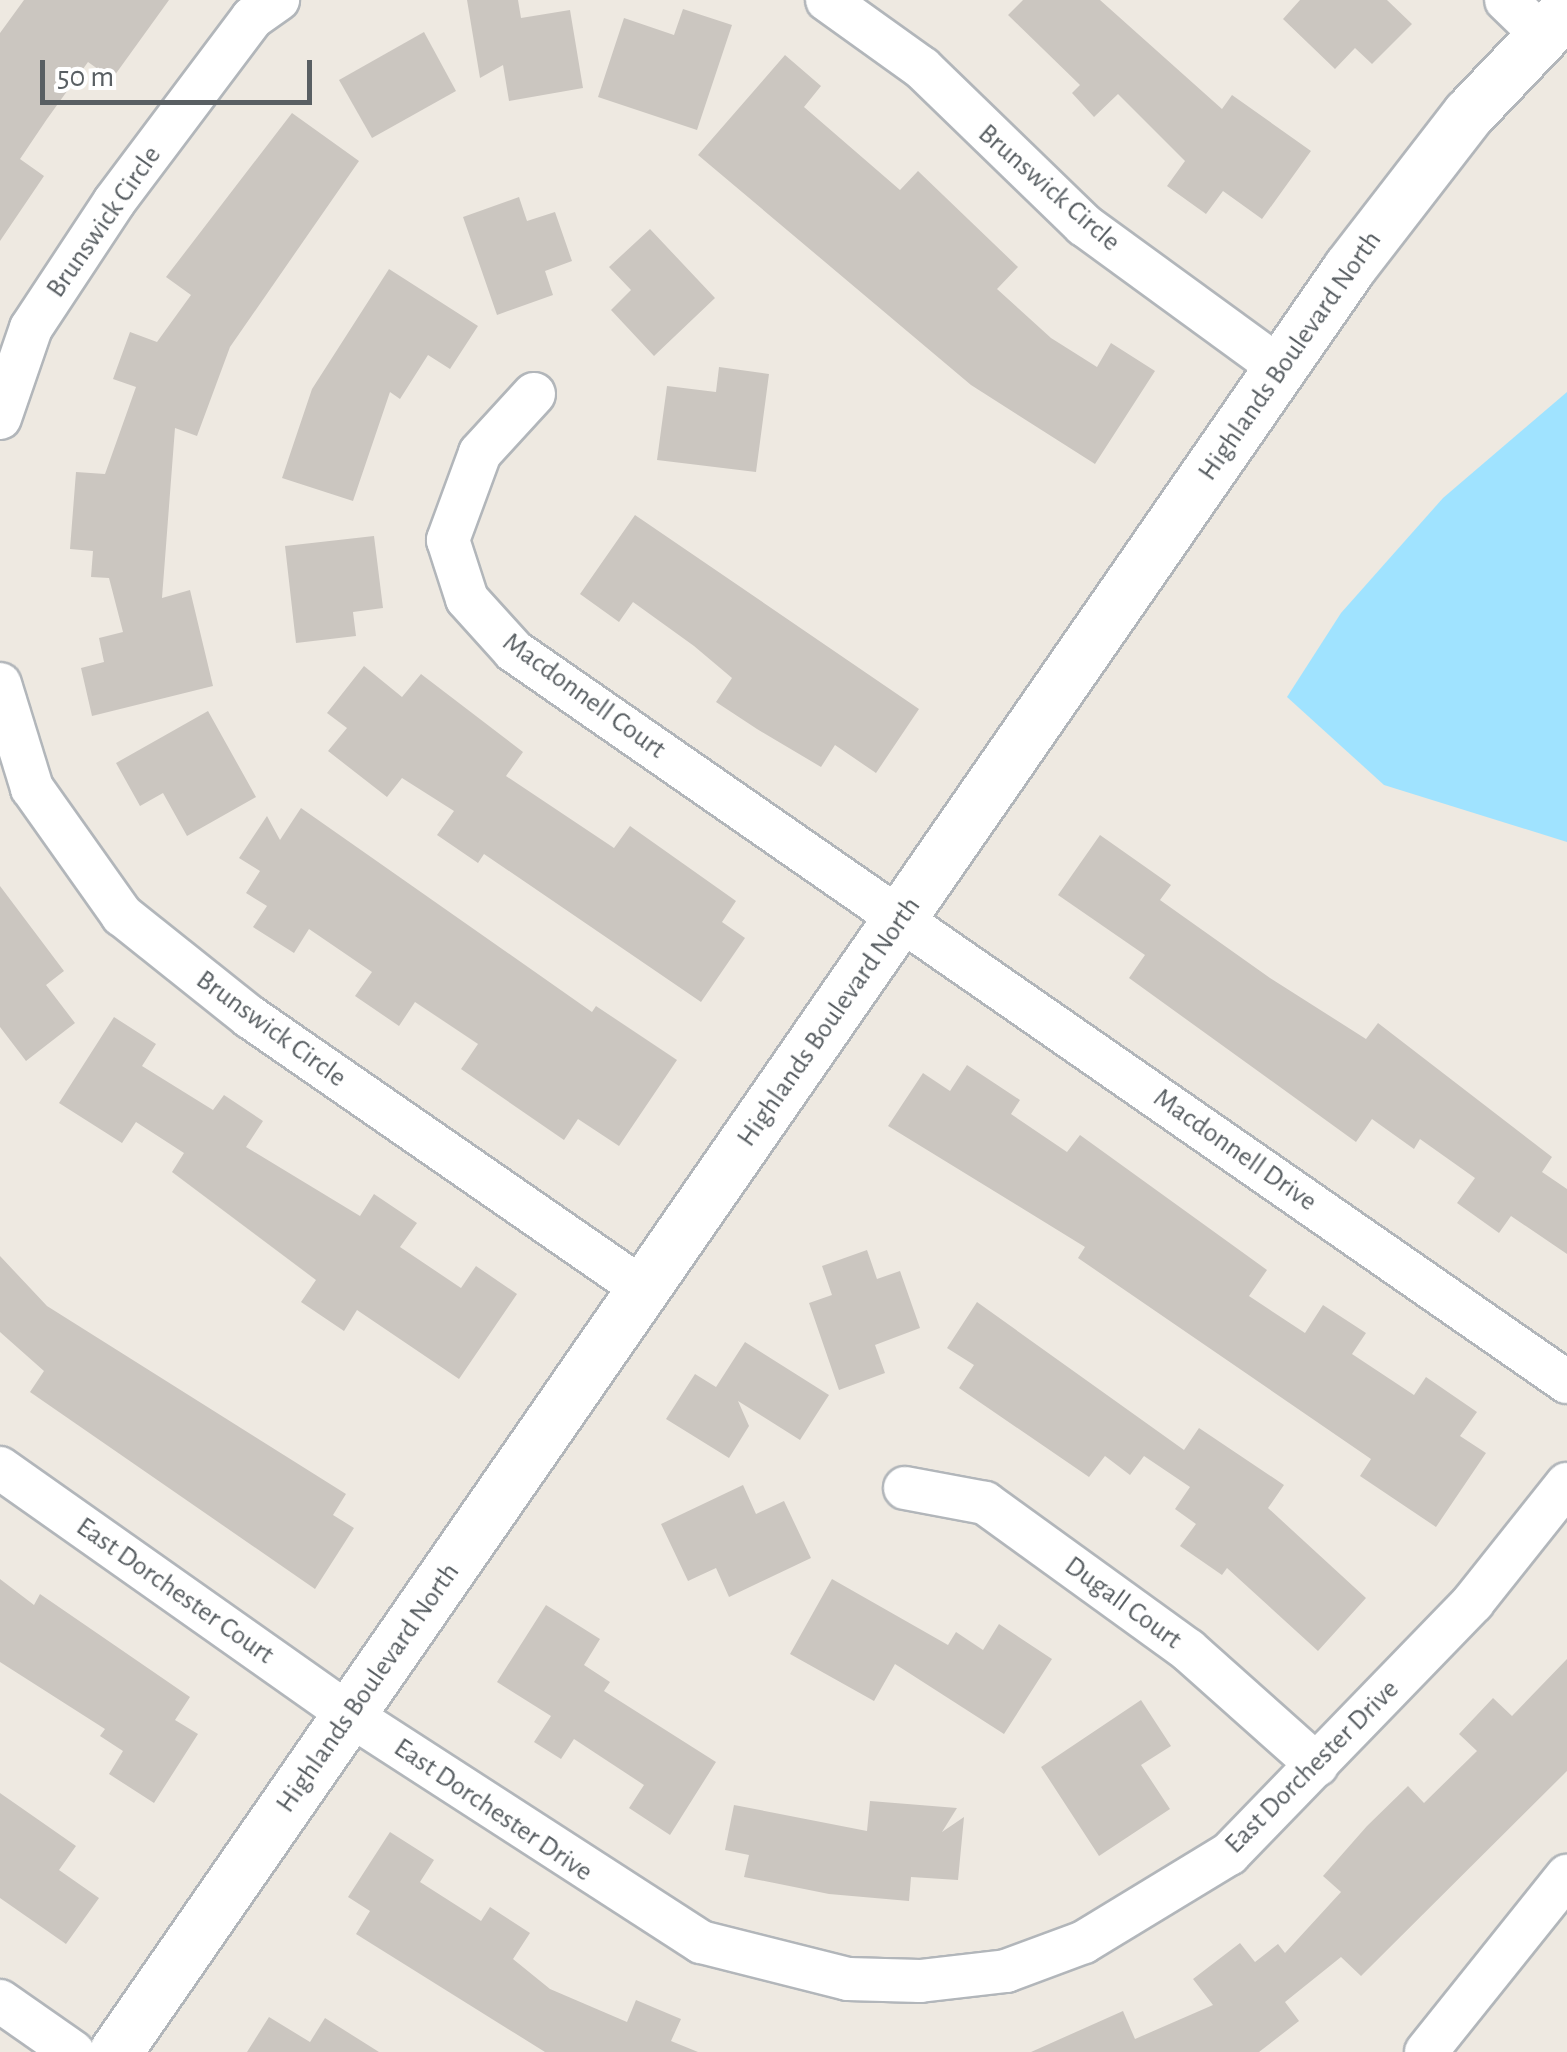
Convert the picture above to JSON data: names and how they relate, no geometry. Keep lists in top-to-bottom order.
{
  "streets": {
    "street": [
      "Brunswick Circle",
      "Highlands Boulevard North",
      "Macdonnell Court",
      "Macdonnell Drive",
      "East Dorchester Court",
      "Dugall Court",
      "East Dorchester Drive"
    ]
  },
  "crossings": [
    ["Brunswick Circle", "Highlands Boulevard North"],
    ["Highlands Boulevard North", "Macdonnell Court"],
    ["Highlands Boulevard North", "Macdonnell Drive"],
    ["Highlands Boulevard North", "East Dorchester Court"],
    ["Highlands Boulevard North", "East Dorchester Drive"],
    ["Macdonnell Court", "Macdonnell Drive"],
    ["East Dorchester Court", "East Dorchester Drive"],
    ["Dugall Court", "East Dorchester Drive"]
  ],
  "scale_bar": "50 m"
}
